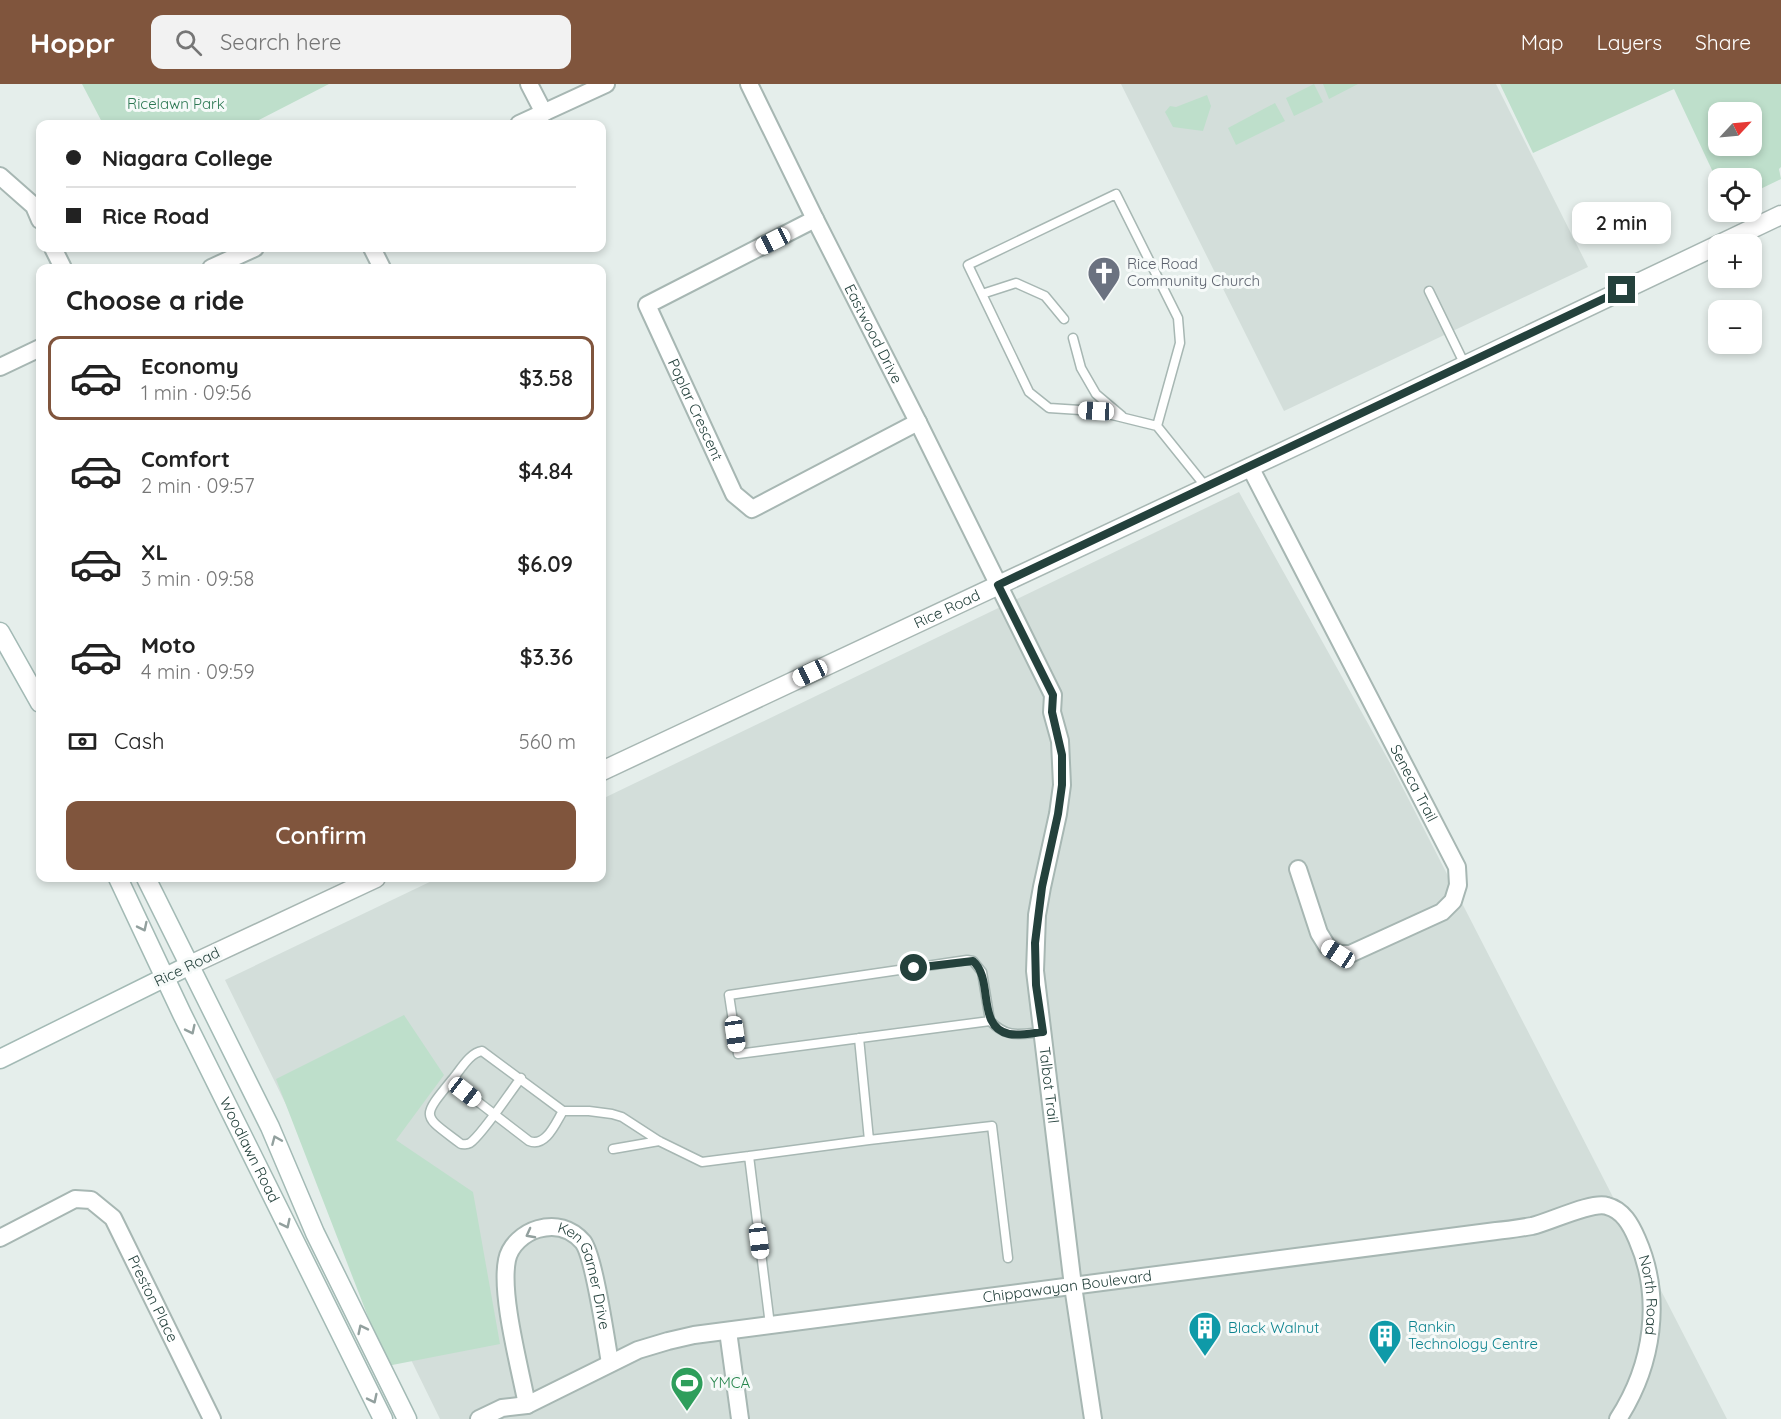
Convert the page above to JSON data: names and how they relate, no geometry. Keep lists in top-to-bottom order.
{
  "streets": {
    "street": [
      "Eastwood Drive",
      "Poplar Crescent",
      "Rice Road",
      "Seneca Trail",
      "Talbot Trail",
      "Woodlawn Road",
      "Ken Garner Drive",
      "Chippawayan Boulevard",
      "North Road",
      "Preston Place"
    ]
  },
  "crossings": [
    ["Eastwood Drive", "Poplar Crescent"],
    ["Eastwood Drive", "Rice Road"],
    ["Eastwood Drive", "Talbot Trail"],
    ["Rice Road", "Seneca Trail"],
    ["Rice Road", "Talbot Trail"],
    ["Rice Road", "Woodlawn Road"],
    ["Talbot Trail", "Chippawayan Boulevard"],
    ["Ken Garner Drive", "Chippawayan Boulevard"],
    ["Chippawayan Boulevard", "North Road"]
  ],
  "parks": ["Ricelawn Park"],
  "places": {
    "church": ["Rice Road Community Church"],
    "building": ["Black Walnut", "Rankin Technology Centre"],
    "sports": ["YMCA"]
  },
  "north": "top right",
  "page": {
    "header": "Hoppr",
    "search": "Search here",
    "nav": ["Map", "Layers", "Share"],
    "map_buttons": ["+", "−"],
    "banner": ["Niagara College", "Rice Road"],
    "bubble": "2 min",
    "heading": "Choose a ride",
    "list": [
      {
        "name": "Economy",
        "note": "1 min · 09:56",
        "value": "$3.58"
      },
      {
        "name": "Comfort",
        "note": "2 min · 09:57",
        "value": "$4.84"
      },
      {
        "name": "XL",
        "note": "3 min · 09:58",
        "value": "$6.09"
      },
      {
        "name": "Moto",
        "note": "4 min · 09:59",
        "value": "$3.36"
      }
    ],
    "pay": ["Cash", "560 m"],
    "buttons": "Confirm"
  }
}
